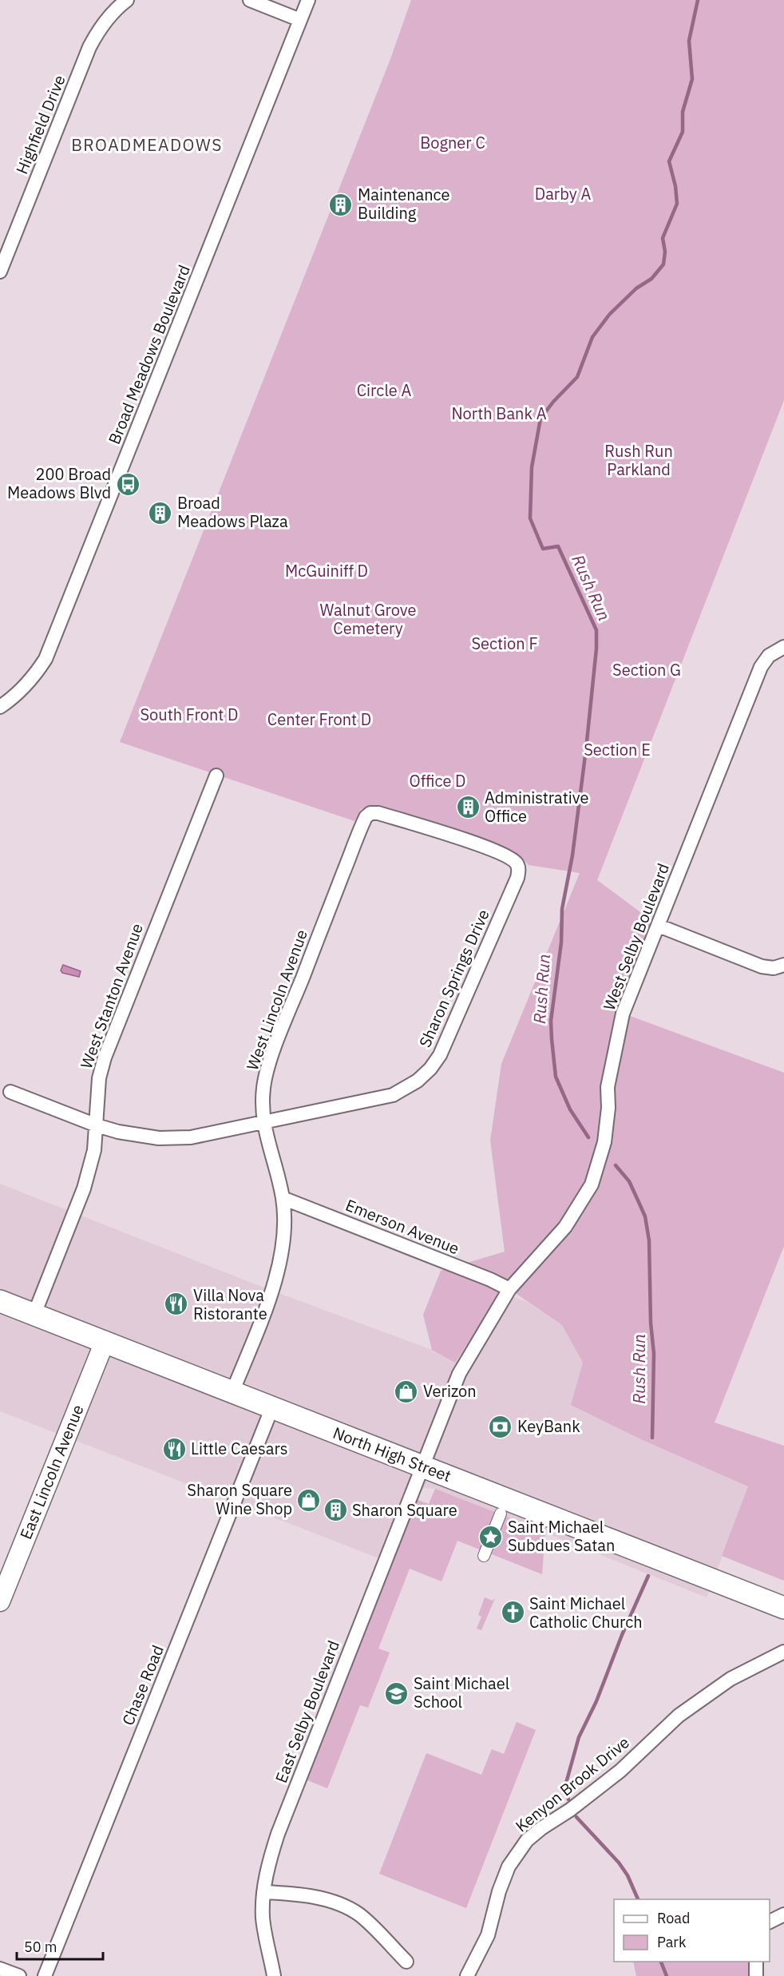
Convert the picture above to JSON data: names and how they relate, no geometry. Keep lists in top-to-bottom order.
{
  "streets": {
    "main road": ["North High Street", "East Lincoln Avenue"],
    "street": [
      "Highfield Drive",
      "Broad Meadows Boulevard",
      "West Selby Boulevard",
      "Sharon Springs Drive",
      "West Stanton Avenue",
      "West Lincoln Avenue",
      "Emerson Avenue",
      "Chase Road",
      "East Selby Boulevard",
      "Kenyon Brook Drive"
    ]
  },
  "crossings": [
    ["West Selby Boulevard", "Emerson Avenue"],
    ["West Selby Boulevard", "North High Street"],
    ["West Selby Boulevard", "East Selby Boulevard"],
    ["Sharon Springs Drive", "West Lincoln Avenue"],
    ["West Stanton Avenue", "North High Street"],
    ["West Lincoln Avenue", "Emerson Avenue"],
    ["West Lincoln Avenue", "North High Street"],
    ["North High Street", "East Lincoln Avenue"],
    ["North High Street", "Chase Road"],
    ["North High Street", "East Selby Boulevard"]
  ],
  "districts": ["BROADMEADOWS"],
  "water": ["Rush Run"],
  "parks": [
    "Bogner C",
    "Darby A",
    "Circle A",
    "North Bank A",
    "Rush Run Parkland",
    "McGuiniff D",
    "Walnut Grove Cemetery",
    "Section F",
    "Section G",
    "South Front D",
    "Center Front D",
    "Section E",
    "Office D"
  ],
  "places": {
    "building": [
      "Maintenance Building",
      "Broad Meadows Plaza",
      "Administrative Office",
      "Sharon Square"
    ],
    "bus stop": ["200 Broad Meadows Blvd"],
    "restaurant": ["Villa Nova Ristorante", "Little Caesars"],
    "shop": ["Verizon", "Sharon Square Wine Shop"],
    "bank": ["KeyBank"],
    "place": ["Saint Michael Subdues Satan"],
    "church": ["Saint Michael Catholic Church"],
    "school or university": ["Saint Michael School"]
  },
  "legend": ["Road", "Park"],
  "scale_bar": "50 m"
}
